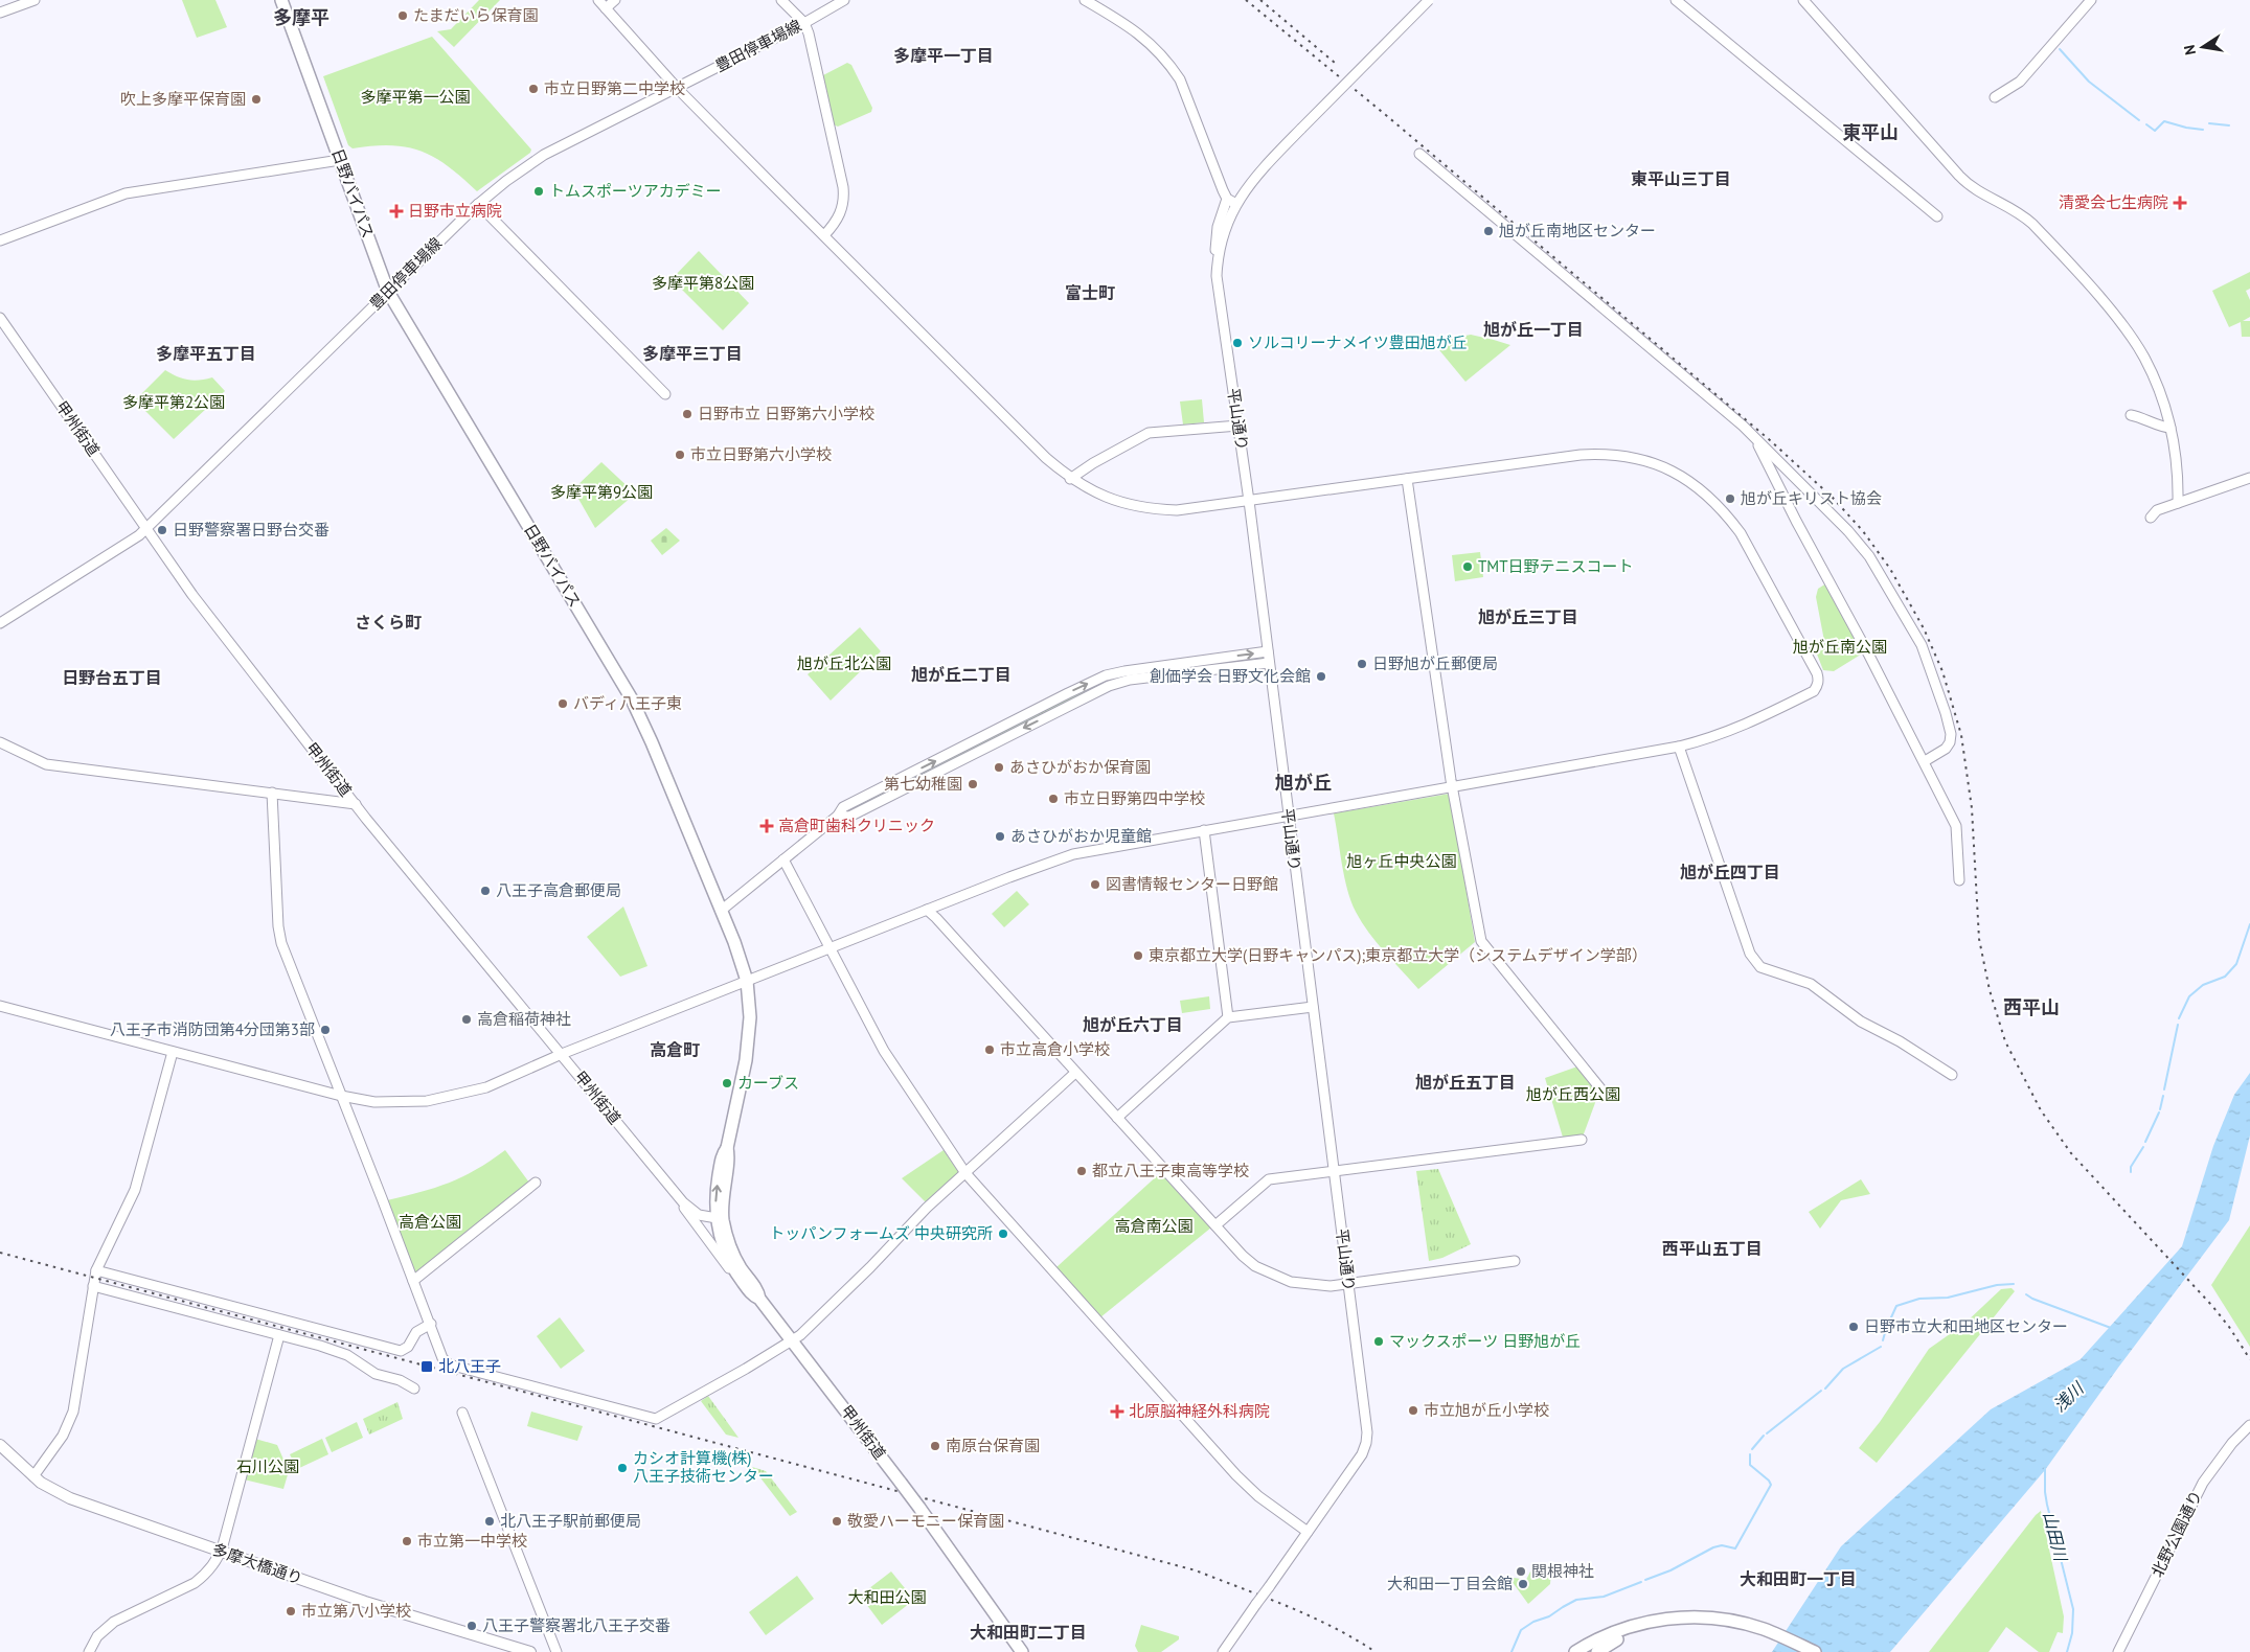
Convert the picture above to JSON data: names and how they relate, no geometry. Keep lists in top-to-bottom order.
{
  "streets": {
    "highway": ["日野バイパス", "甲州街道"],
    "main road": ["多摩大橋通り"],
    "street": ["豊田停車場線", "平山通り", "北野公園通り"]
  },
  "crossings": [
    ["豊田停車場線", "日野バイパス"],
    ["豊田停車場線", "甲州街道"],
    ["日野バイパス", "甲州街道"]
  ],
  "districts": [
    "多摩平",
    "多摩平一丁目",
    "東平山",
    "東平山三丁目",
    "富士町",
    "旭が丘一丁目",
    "多摩平五丁目",
    "多摩平三丁目",
    "旭が丘三丁目",
    "さくら町",
    "旭が丘二丁目",
    "日野台五丁目",
    "旭が丘",
    "旭が丘四丁目",
    "西平山",
    "旭が丘六丁目",
    "高倉町",
    "旭が丘五丁目",
    "西平山五丁目",
    "大和田町一丁目",
    "大和田町二丁目"
  ],
  "water": ["浅川", "山田川"],
  "parks": [
    "多摩平第一公園",
    "多摩平第8公園",
    "多摩平第2公園",
    "多摩平第9公園",
    "旭が丘南公園",
    "旭が丘北公園",
    "旭ヶ丘中央公園",
    "旭が丘西公園",
    "高倉公園",
    "高倉南公園",
    "石川公園",
    "大和田公園"
  ],
  "places": {
    "other": [
      "たまだいら保育園",
      "市立日野第二中学校",
      "吹上多摩平保育園",
      "トムスポーツアカデミー",
      "旭が丘南地区センター",
      "ソルコリーナメイツ豊田旭が丘",
      "日野市立 日野第六小学校",
      "市立日野第六小学校",
      "旭が丘キリスト協会",
      "日野警察署日野台交番",
      "TMT日野テニスコート",
      "日野旭が丘郵便局",
      "創価学会 日野文化会館",
      "バディ八王子東",
      "あさひがおか保育園",
      "第七幼稚園",
      "市立日野第四中学校",
      "あさひがおか児童館",
      "図書情報センター日野館",
      "八王子高倉郵便局",
      "東京都立大学(日野キャンパス);東京都立大学（システムデザイン学部）",
      "高倉稲荷神社",
      "八王子市消防団第4分団第3部",
      "市立高倉小学校",
      "カーブス",
      "都立八王子東高等学校",
      "トッパンフォームズ 中央研究所",
      "日野市立大和田地区センター",
      "マックスポーツ 日野旭が丘",
      "市立旭が丘小学校",
      "南原台保育園",
      "カシオ計算機(株) 八王子技術センター",
      "北八王子駅前郵便局",
      "敬愛ハーモニー保育園",
      "市立第一中学校",
      "関根神社",
      "大和田一丁目会館",
      "市立第八小学校",
      "八王子警察署北八王子交番"
    ],
    "health": [
      "清愛会七生病院",
      "日野市立病院",
      "高倉町歯科クリニック",
      "北原脳神経外科病院"
    ],
    "transit": ["北八王子"]
  },
  "north": "left"
}
